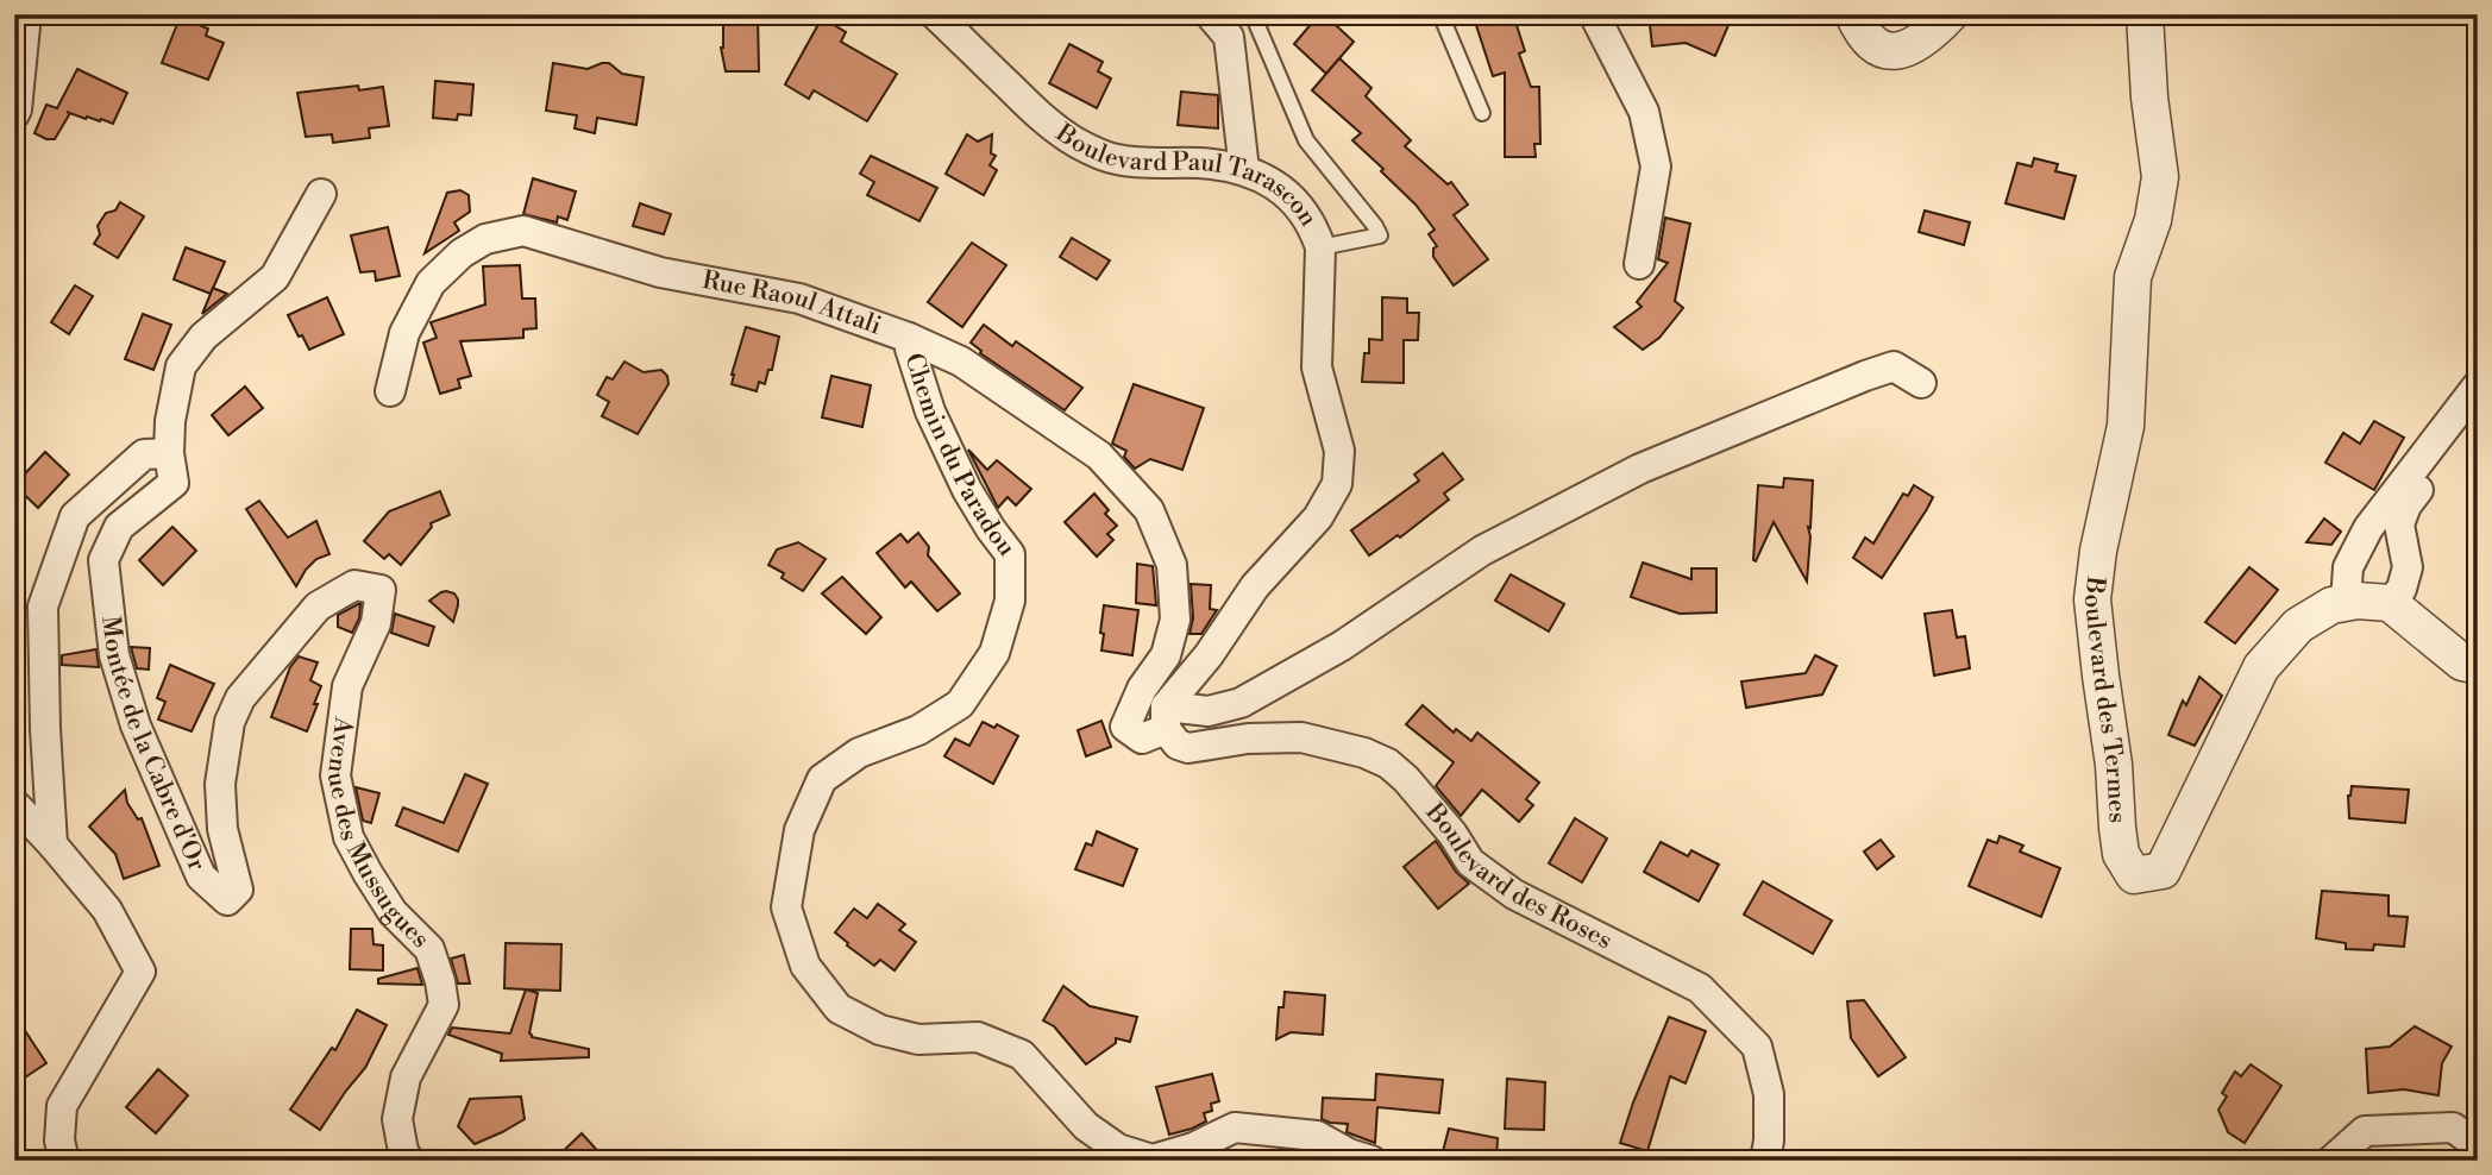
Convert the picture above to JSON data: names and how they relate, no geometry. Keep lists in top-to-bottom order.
{
  "streets": {
    "street": [
      "Boulevard Paul Tarascon",
      "Rue Raoul Attali",
      "Chemin du Paradou",
      "Boulevard des Termes",
      "Montée de la Cabre d'Or",
      "Avenue des Mussugues",
      "Boulevard des Roses"
    ]
  },
  "crossings": [
    ["Boulevard Paul Tarascon", "Rue Raoul Attali"],
    ["Boulevard Paul Tarascon", "Boulevard des Roses"],
    ["Rue Raoul Attali", "Chemin du Paradou"],
    ["Rue Raoul Attali", "Boulevard des Roses"],
    ["Montée de la Cabre d'Or", "Avenue des Mussugues"]
  ]
}
